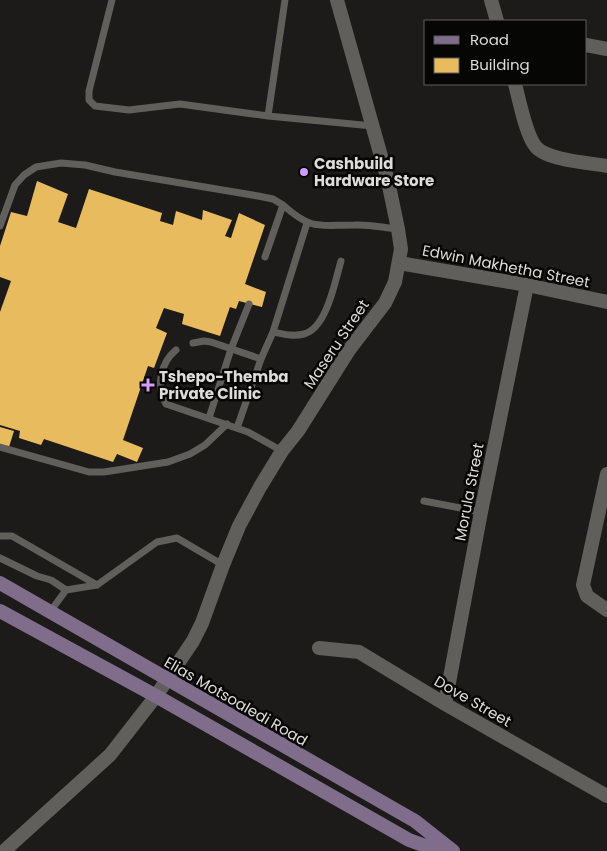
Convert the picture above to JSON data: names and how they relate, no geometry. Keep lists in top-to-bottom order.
{
  "streets": {
    "main road": ["Elias Motsoaledi Road"],
    "street": [
      "Edwin Makhetha Street",
      "Maseru Street",
      "Morula Street",
      "Dove Street"
    ]
  },
  "crossings": [
    ["Edwin Makhetha Street", "Maseru Street"],
    ["Edwin Makhetha Street", "Morula Street"],
    ["Maseru Street", "Elias Motsoaledi Road"],
    ["Morula Street", "Dove Street"]
  ],
  "places": {
    "other": ["Cashbuild Hardware Store"],
    "health": ["Tshepo-Themba Private Clinic"]
  },
  "legend": ["Road", "Building"]
}
